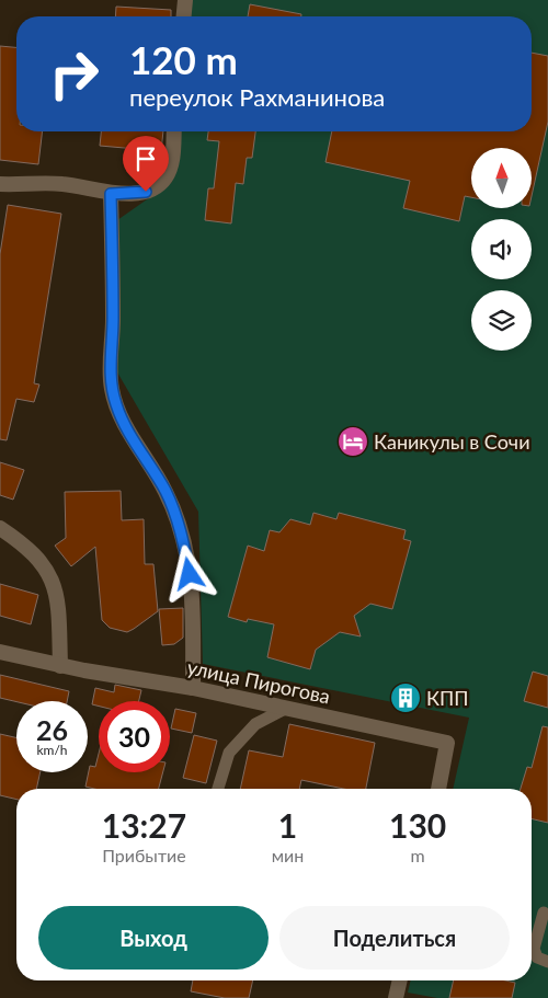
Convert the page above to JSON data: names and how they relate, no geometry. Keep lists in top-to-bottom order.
{
  "streets": {
    "street": ["улица Пирогова"]
  },
  "places": {
    "hotel": ["Каникулы в Сочи"],
    "building": ["КПП"]
  },
  "north": "top",
  "page": {
    "turn": ["120 m", "переулок Рахманинова"],
    "speed": "26 km/h",
    "limit": "30",
    "eta": [
      "13:27",
      "Прибытие",
      "1",
      "мин",
      "130",
      "m"
    ],
    "buttons": ["Выход", "Поделиться"]
  }
}
